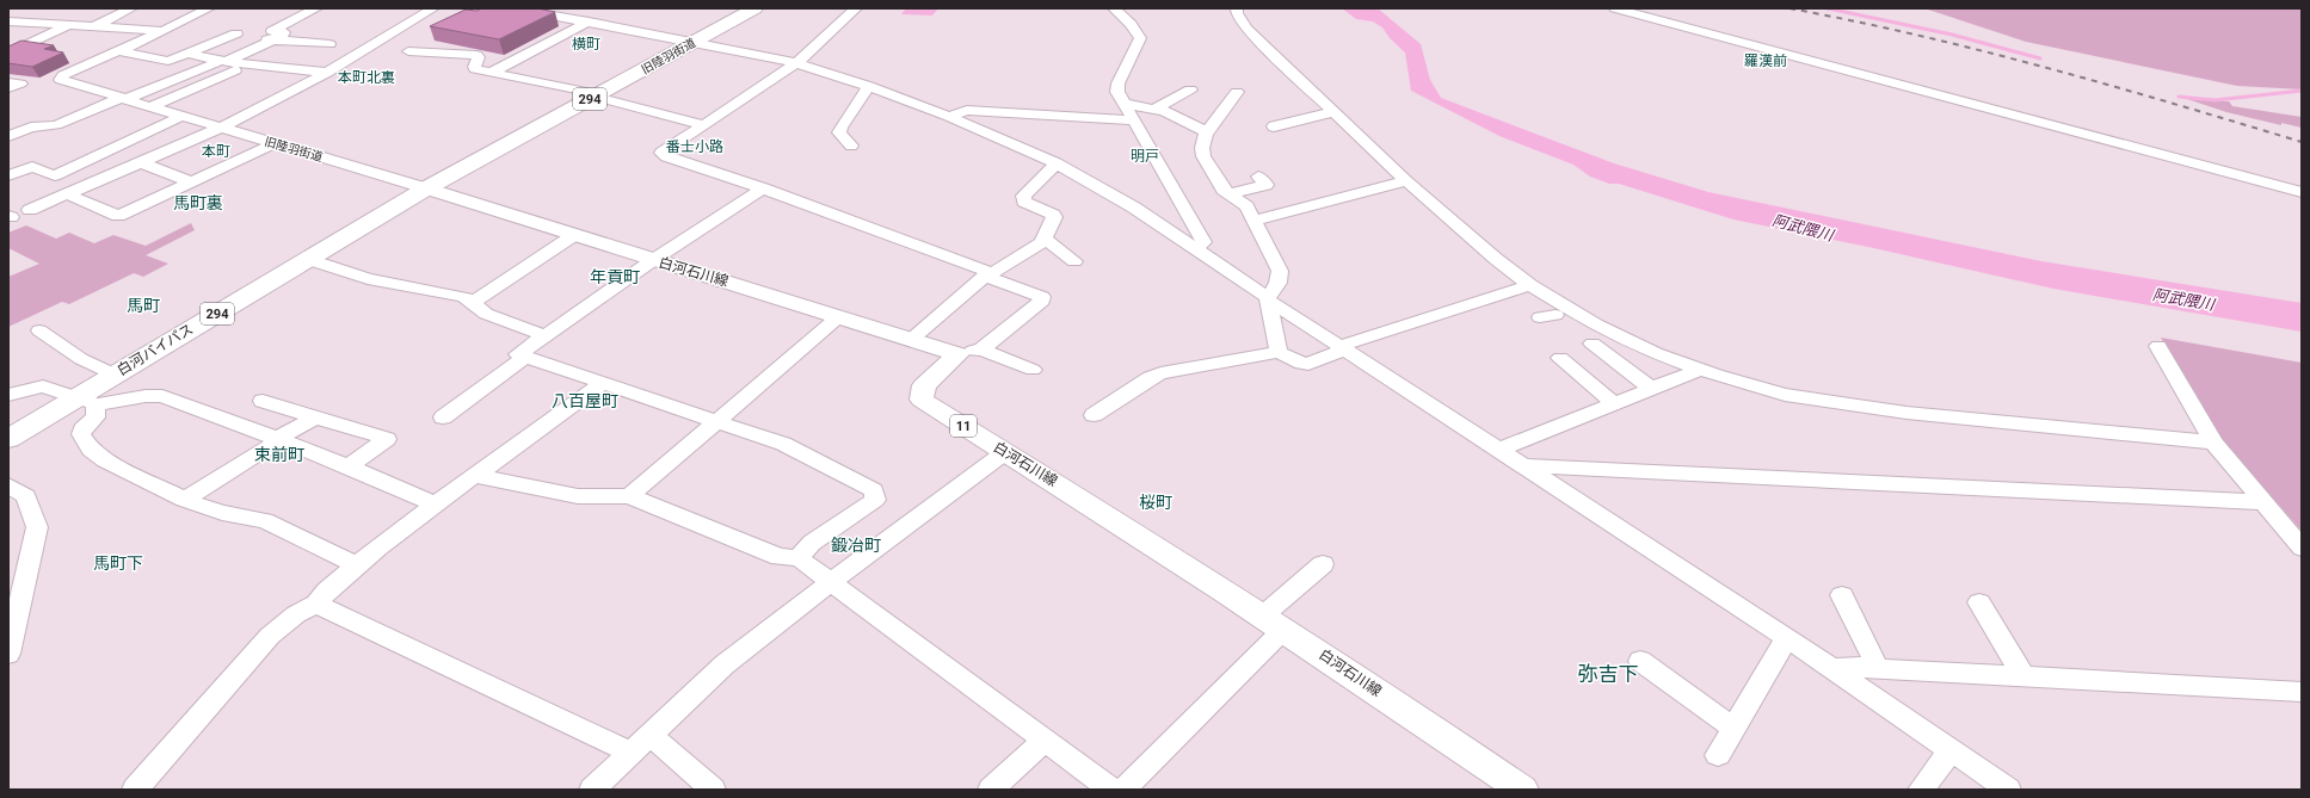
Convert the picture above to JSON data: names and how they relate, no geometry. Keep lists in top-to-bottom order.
{
  "streets": {
    "highway": ["旧陸羽街道", "294", "白河バイパス"],
    "main road": ["白河石川線", "11"]
  },
  "crossings": [
    ["旧陸羽街道", "白河石川線"],
    ["旧陸羽街道", "白河バイパス"],
    ["白河石川線", "白河バイパス"]
  ],
  "districts": [
    "横町",
    "羅漢前",
    "本町北裏",
    "番士小路",
    "本町",
    "明戸",
    "馬町裏",
    "年貢町",
    "馬町",
    "八百屋町",
    "束前町",
    "桜町",
    "鍛冶町",
    "馬町下",
    "弥吉下"
  ],
  "water": ["阿武隈川"]
}
